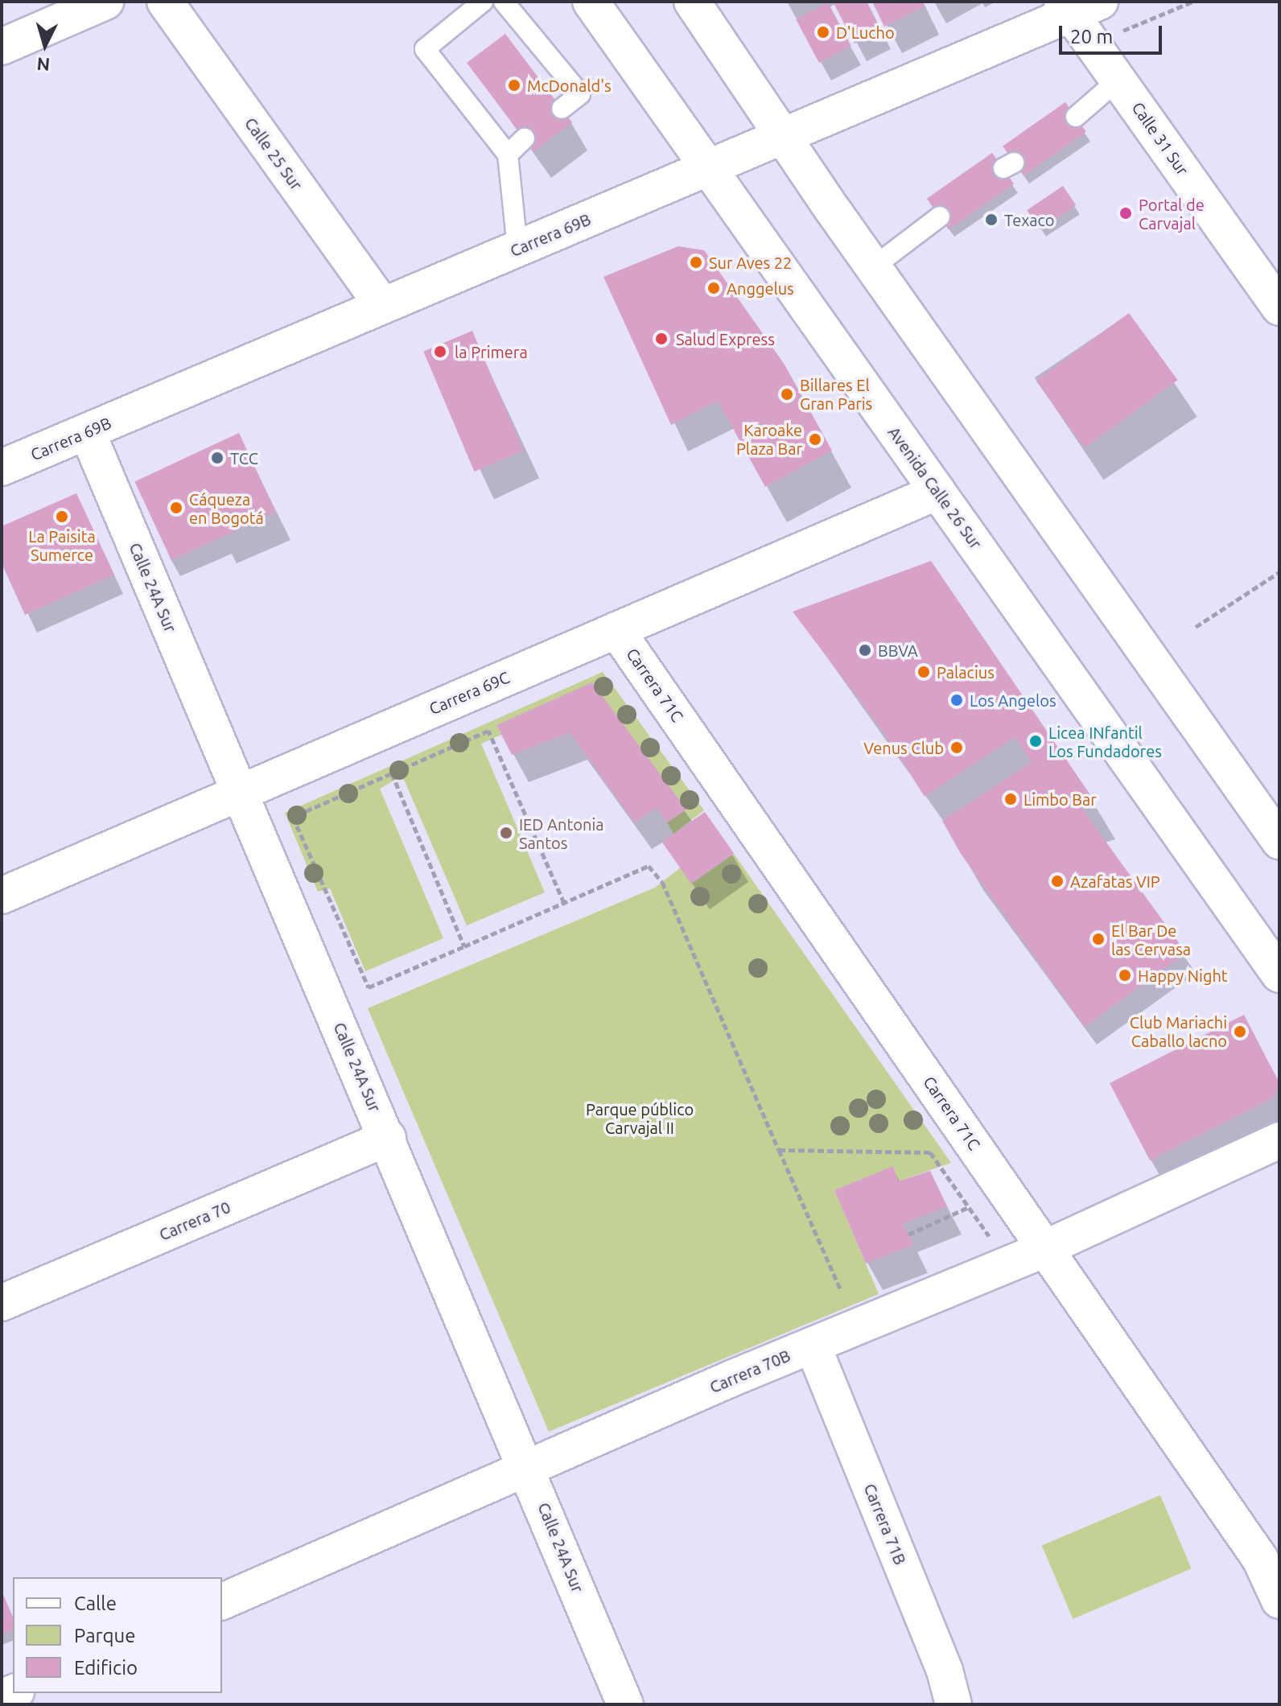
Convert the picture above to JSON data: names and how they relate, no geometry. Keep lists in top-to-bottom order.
{
  "streets": {
    "street": [
      "Calle 31 Sur",
      "Calle 25 Sur",
      "Carrera 69B",
      "Avenida Calle 26 Sur",
      "Calle 24A Sur",
      "Carrera 71C",
      "Carrera 69C",
      "Carrera 70",
      "Carrera 70B",
      "Carrera 71B"
    ]
  },
  "crossings": [
    ["Calle 31 Sur", "Carrera 69B"],
    ["Calle 25 Sur", "Carrera 69B"],
    ["Carrera 69B", "Avenida Calle 26 Sur"],
    ["Carrera 69B", "Calle 24A Sur"],
    ["Avenida Calle 26 Sur", "Carrera 69C"],
    ["Calle 24A Sur", "Carrera 69C"],
    ["Calle 24A Sur", "Carrera 70"],
    ["Calle 24A Sur", "Carrera 70B"],
    ["Carrera 71C", "Carrera 69C"],
    ["Carrera 71C", "Carrera 70B"],
    ["Carrera 70B", "Carrera 71B"]
  ],
  "parks": ["Parque público Carvajal II"],
  "places": [
    "D'Lucho",
    "McDonald's",
    "Portal de Carvajal",
    "Texaco",
    "Sur Aves 22",
    "Anggelus",
    "Salud Express",
    "la Primera",
    "Billares El Gran Paris",
    "Karoake Plaza Bar",
    "TCC",
    "Cáqueza en Bogotá",
    "La Paisita Sumerce",
    "BBVA",
    "Palacius",
    "Los Angelos",
    "Licea INfantil Los Fundadores",
    "Venus Club",
    "Limbo Bar",
    "IED Antonia Santos",
    "Azafatas VIP",
    "El Bar De las Cervasa",
    "Happy Night",
    "Club Mariachi Caballo lacno"
  ],
  "legend": ["Calle", "Parque", "Edificio"],
  "scale_bar": "20 m",
  "north": "bottom"
}
